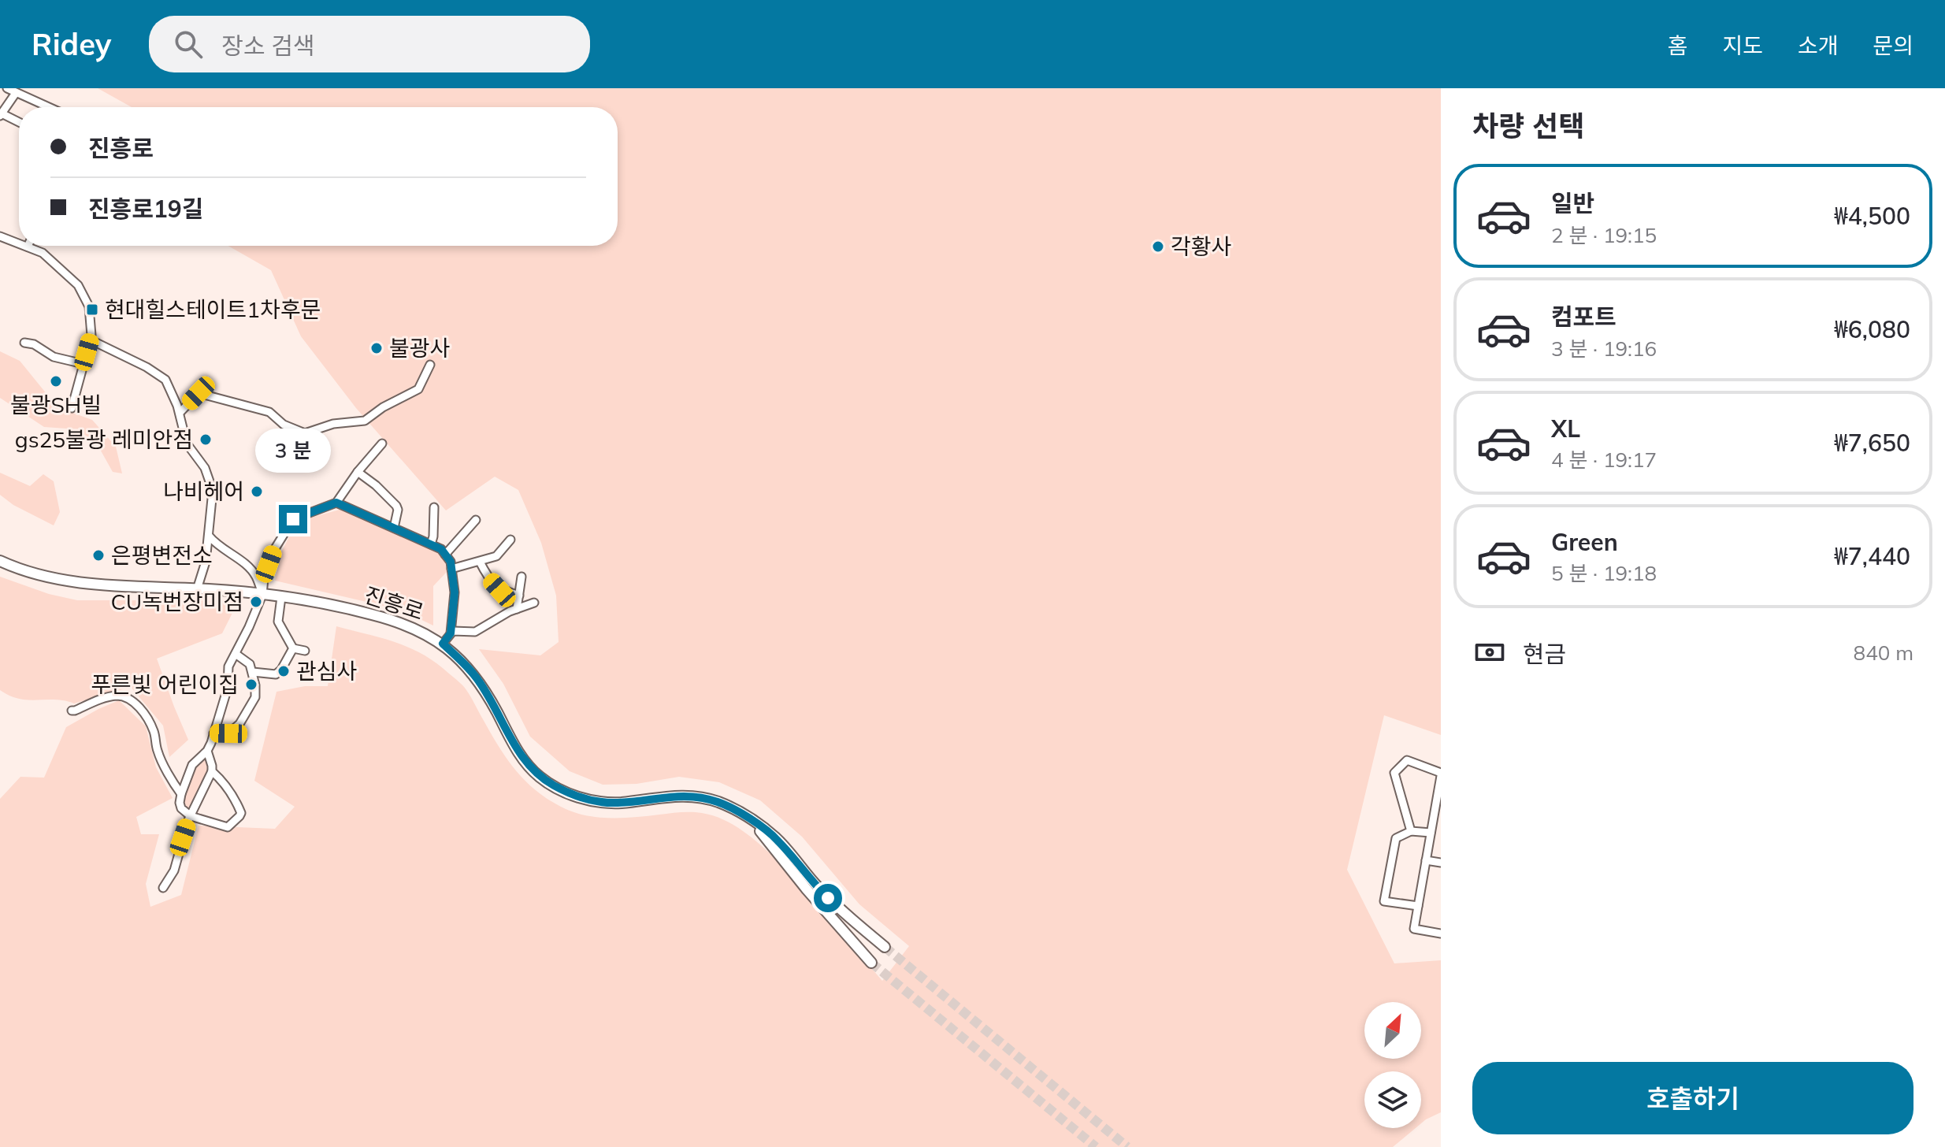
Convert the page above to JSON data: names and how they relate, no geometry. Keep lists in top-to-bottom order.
{
  "streets": {
    "main road": ["진흥로"]
  },
  "places": {
    "other": [
      "각황사",
      "불광사",
      "불광SH빌",
      "gs25불광 레미안점",
      "나비헤어",
      "은평변전소",
      "CU녹번장미점",
      "관심사",
      "푸른빛 어린이집"
    ],
    "transit": ["현대힐스테이트1차후문"]
  },
  "north": "top right",
  "page": {
    "header": "Ridey",
    "search": "장소 검색",
    "nav": [
      "홈",
      "지도",
      "소개",
      "문의"
    ],
    "heading": "차량 선택",
    "banner": ["진흥로", "진흥로19길"],
    "list": [
      {
        "name": "일반",
        "note": "2 분 · 19:15",
        "value": "₩4,500"
      },
      {
        "name": "컴포트",
        "note": "3 분 · 19:16",
        "value": "₩6,080"
      },
      {
        "name": "XL",
        "note": "4 분 · 19:17",
        "value": "₩7,650"
      },
      {
        "name": "Green",
        "note": "5 분 · 19:18",
        "value": "₩7,440"
      }
    ],
    "bubble": "3 분",
    "pay": ["현금", "840 m"],
    "buttons": "호출하기"
  }
}
